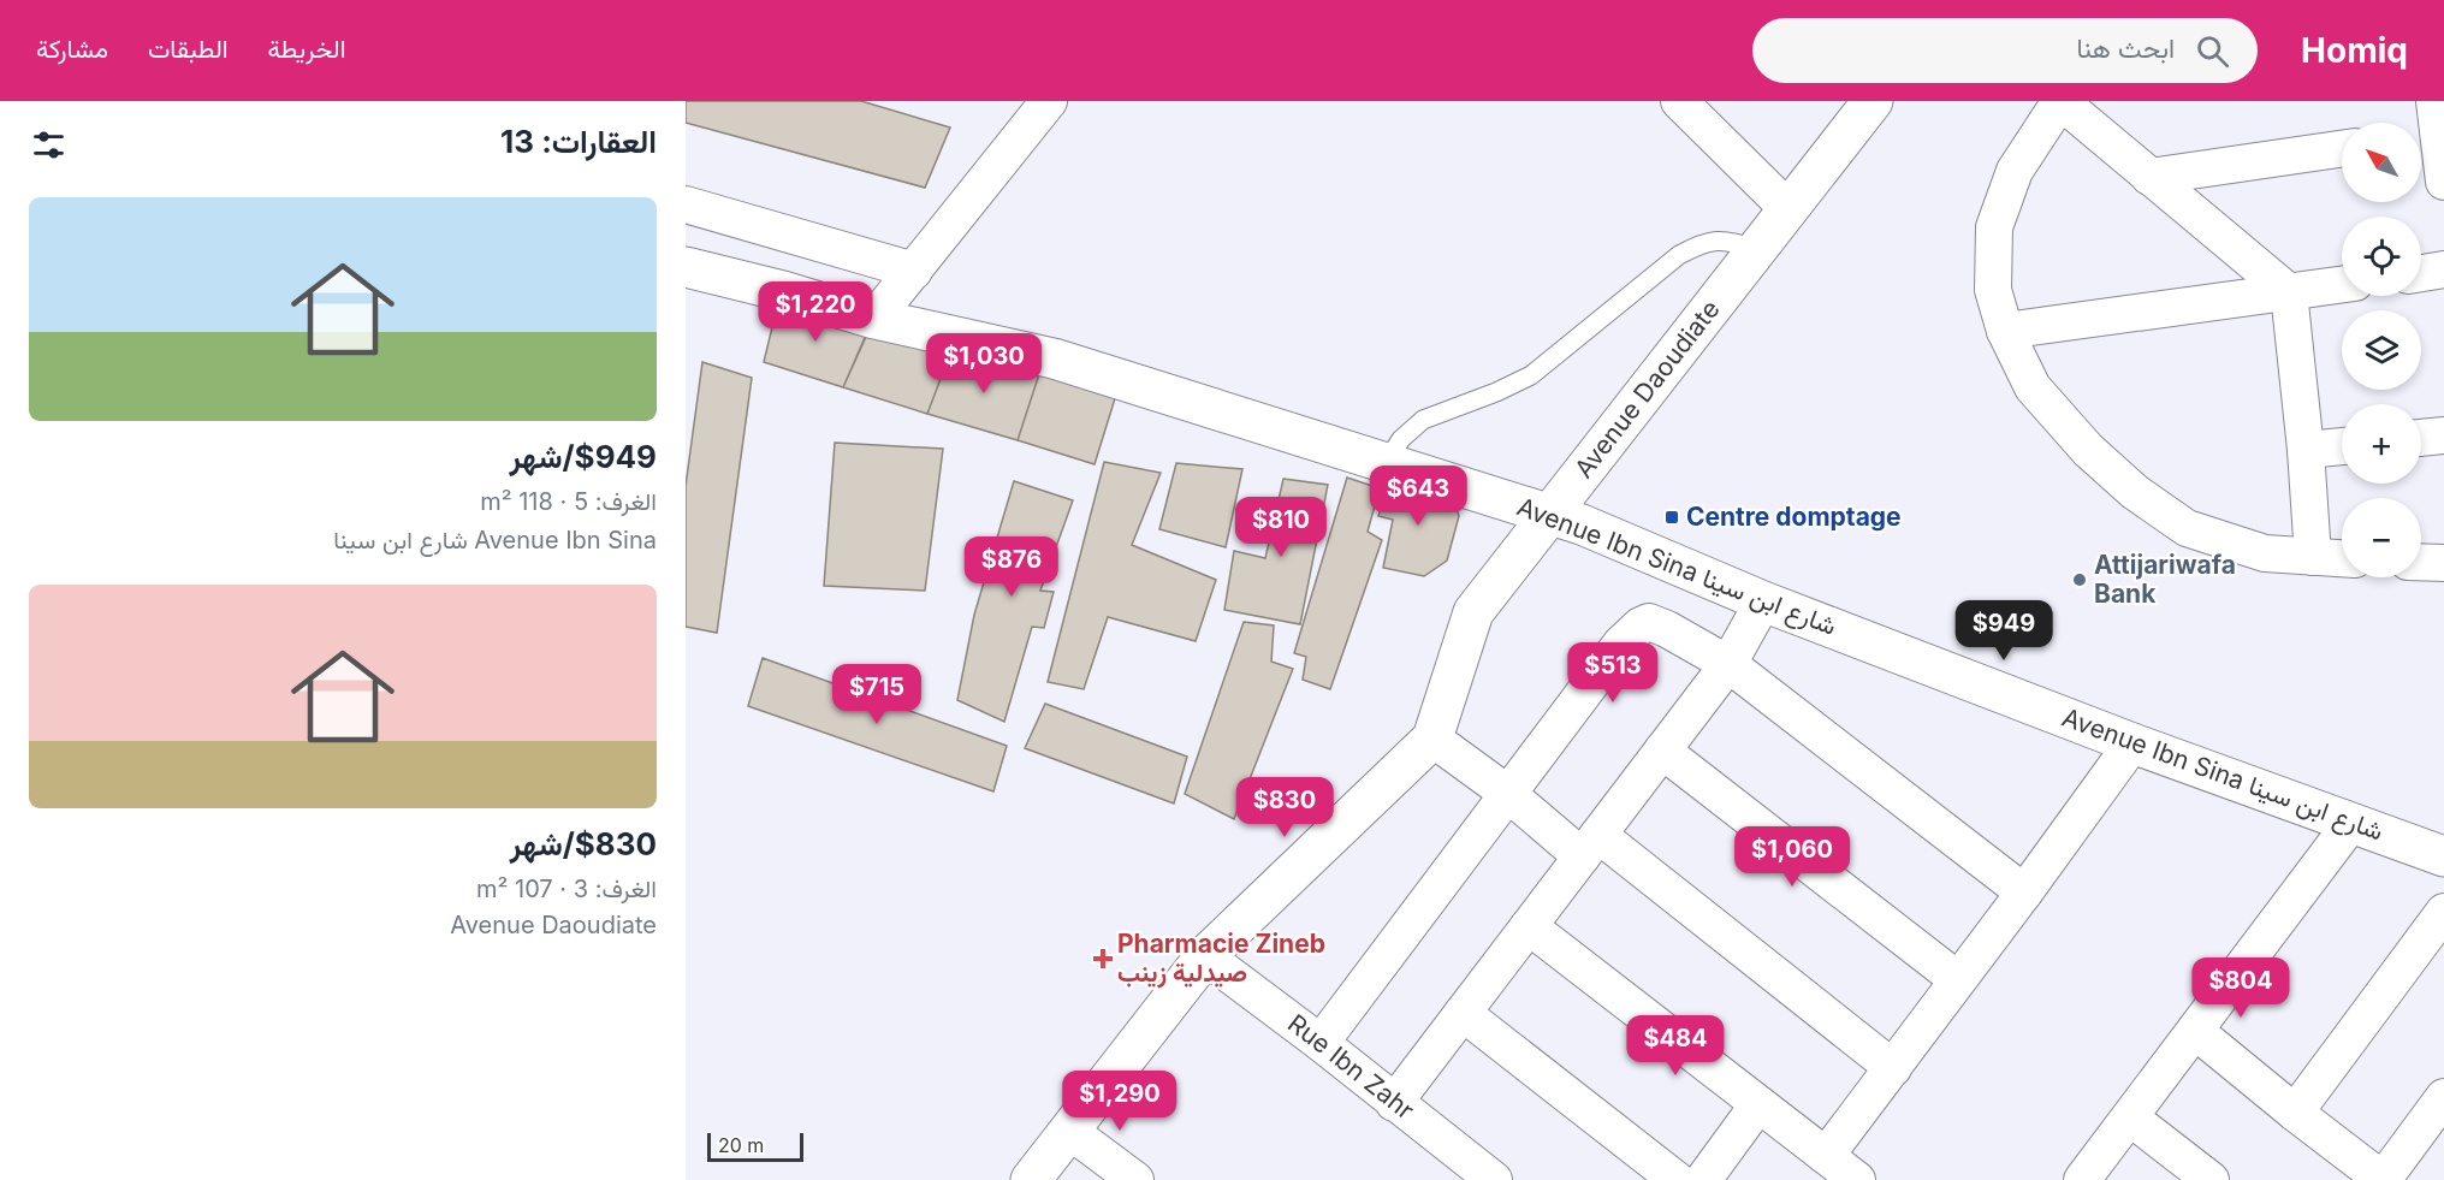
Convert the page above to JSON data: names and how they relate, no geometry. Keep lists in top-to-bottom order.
{
  "streets": {
    "street": ["Avenue Daoudiate", "Avenue Ibn Sina شارع ابن سينا", "Rue Ibn Zahr"]
  },
  "crossings": [
    ["Avenue Daoudiate", "Avenue Ibn Sina شارع ابن سينا"],
    ["Avenue Daoudiate", "Rue Ibn Zahr"]
  ],
  "places": {
    "transit": ["Centre domptage"],
    "other": ["Attijariwafa Bank"],
    "health": ["Pharmacie Zineb صيدلية زينب"]
  },
  "scale_bar": "20 m",
  "north": "top left",
  "page": {
    "header": "Homiq",
    "search": "ابحث هنا",
    "nav": ["الخريطة", "الطبقات", "مشاركة"],
    "heading": "العقارات: 13",
    "map_buttons": ["+", "−"],
    "list": [
      {
        "name": "$949/شهر",
        "note": "الغرف: 5 · 118 m² · Avenue Ibn Sina شارع ابن سينا"
      },
      {
        "name": "$830/شهر",
        "note": "الغرف: 3 · 107 m² · Avenue Daoudiate"
      }
    ],
    "price": [
      "$1,220",
      "$1,030",
      "$643",
      "$810",
      "$876",
      "$949",
      "$513",
      "$715",
      "$830",
      "$1,060",
      "$804",
      "$484",
      "$1,290"
    ],
    "scale": "20 m"
  }
}
